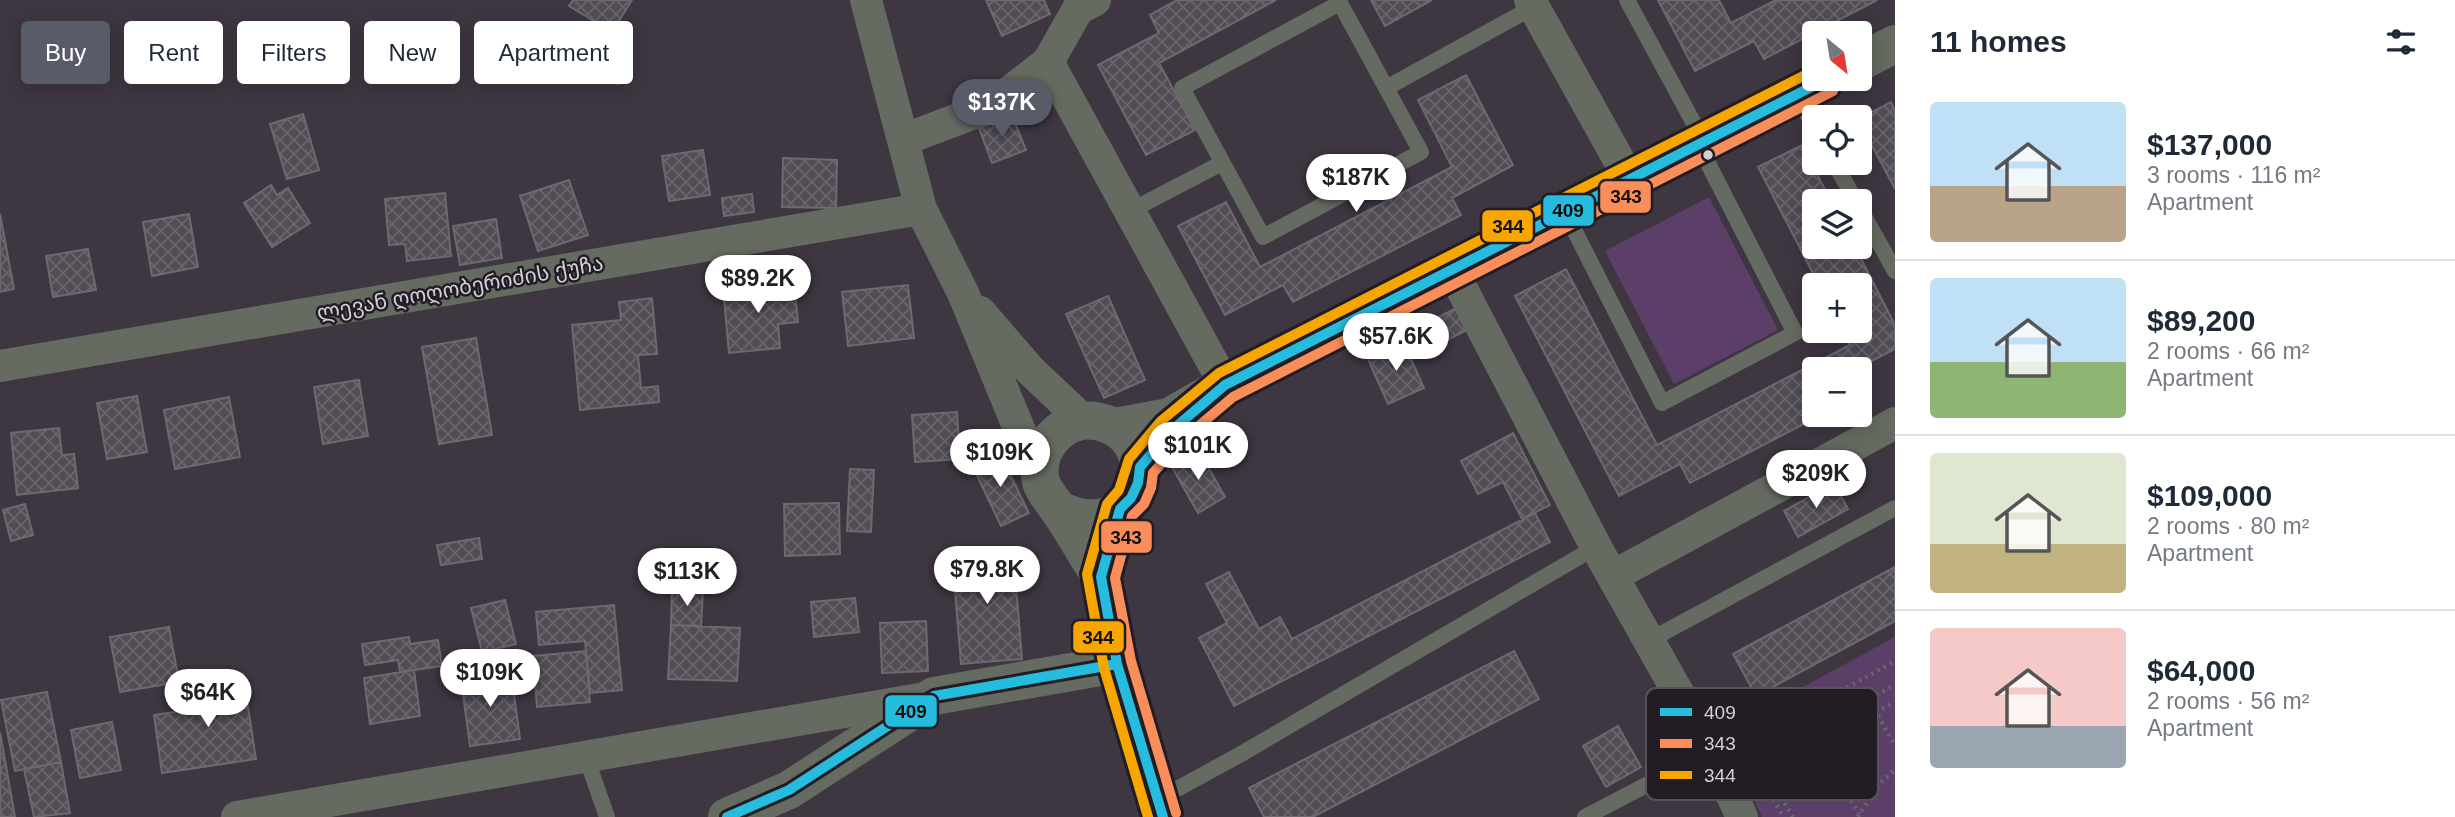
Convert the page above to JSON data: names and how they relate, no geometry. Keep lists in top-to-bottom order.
{
  "streets": {
    "street": ["ლევან ღოღობერიძის ქუჩა"]
  },
  "lines": ["transit line 344", "transit line 409", "transit line 343"],
  "legend": ["409", "343", "344"],
  "north": "bottom right",
  "page": {
    "heading": "11 homes",
    "map_buttons": ["+", "−"],
    "chip": [
      "Buy",
      "Rent",
      "Filters",
      "New",
      "Apartment"
    ],
    "price": [
      "$137K",
      "$187K",
      "$89.2K",
      "$57.6K",
      "$101K",
      "$109K",
      "$209K",
      "$79.8K",
      "$113K",
      "$109K",
      "$64K"
    ],
    "list": [
      {
        "name": "$137,000",
        "note": "3 rooms · 116 m² · Apartment"
      },
      {
        "name": "$89,200",
        "note": "2 rooms · 66 m² · Apartment"
      },
      {
        "name": "$109,000",
        "note": "2 rooms · 80 m² · Apartment"
      },
      {
        "name": "$64,000",
        "note": "2 rooms · 56 m² · Apartment"
      }
    ]
  }
}
